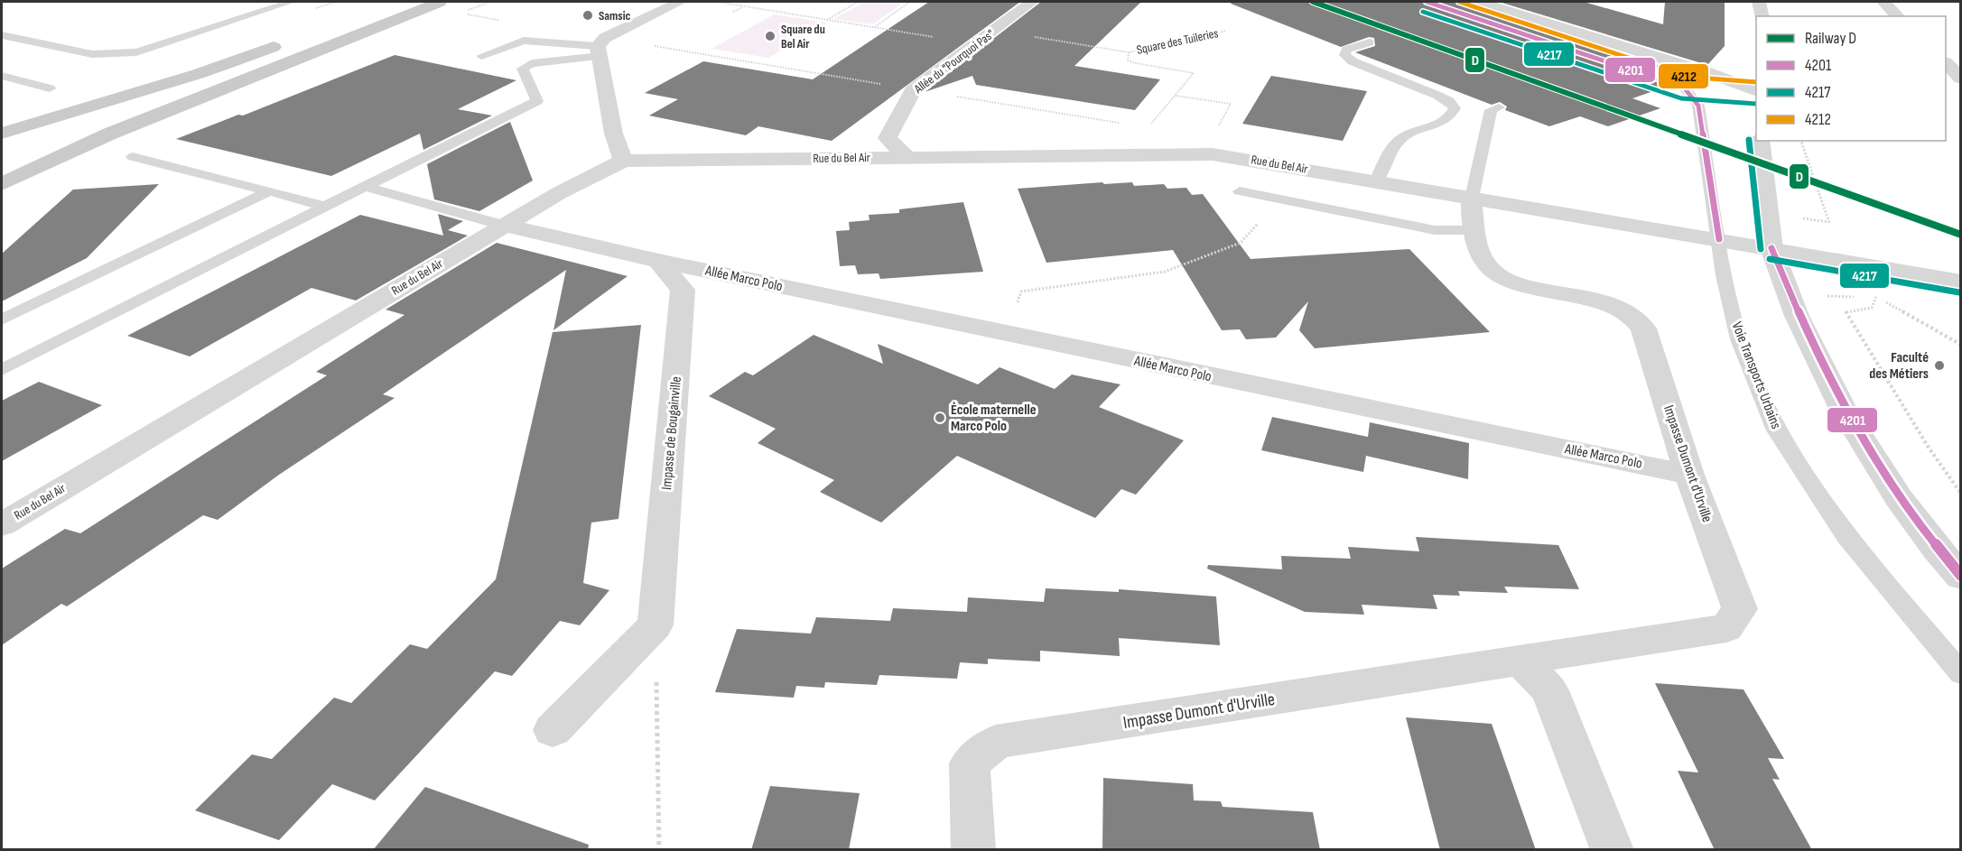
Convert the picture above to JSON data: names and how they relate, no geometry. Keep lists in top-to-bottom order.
{
  "streets": {
    "street": [
      "Allée du \"Pourquoi Pas\"",
      "Rue du Bel Air",
      "Allée Marco Polo",
      "Impasse de Bougainville",
      "Impasse Dumont d'Urville"
    ],
    "lane": ["Voie Transports Urbains"],
    "path": ["Square des Tuileries"]
  },
  "crossings": [
    ["Allée du \"Pourquoi Pas\"", "Rue du Bel Air"],
    ["Rue du Bel Air", "Voie Transports Urbains"],
    ["Rue du Bel Air", "Impasse Dumont d'Urville"],
    ["Allée Marco Polo", "Impasse de Bougainville"],
    ["Allée Marco Polo", "Impasse Dumont d'Urville"]
  ],
  "places": [
    "Samsic",
    "Square du Bel Air",
    "Faculté des Métiers",
    "École maternelle Marco Polo"
  ],
  "lines": [
    "rail line D",
    "transit line 4201",
    "transit line 4212",
    "transit line 4217"
  ],
  "legend": [
    "Railway D",
    "4201",
    "4217",
    "4212"
  ]
}
